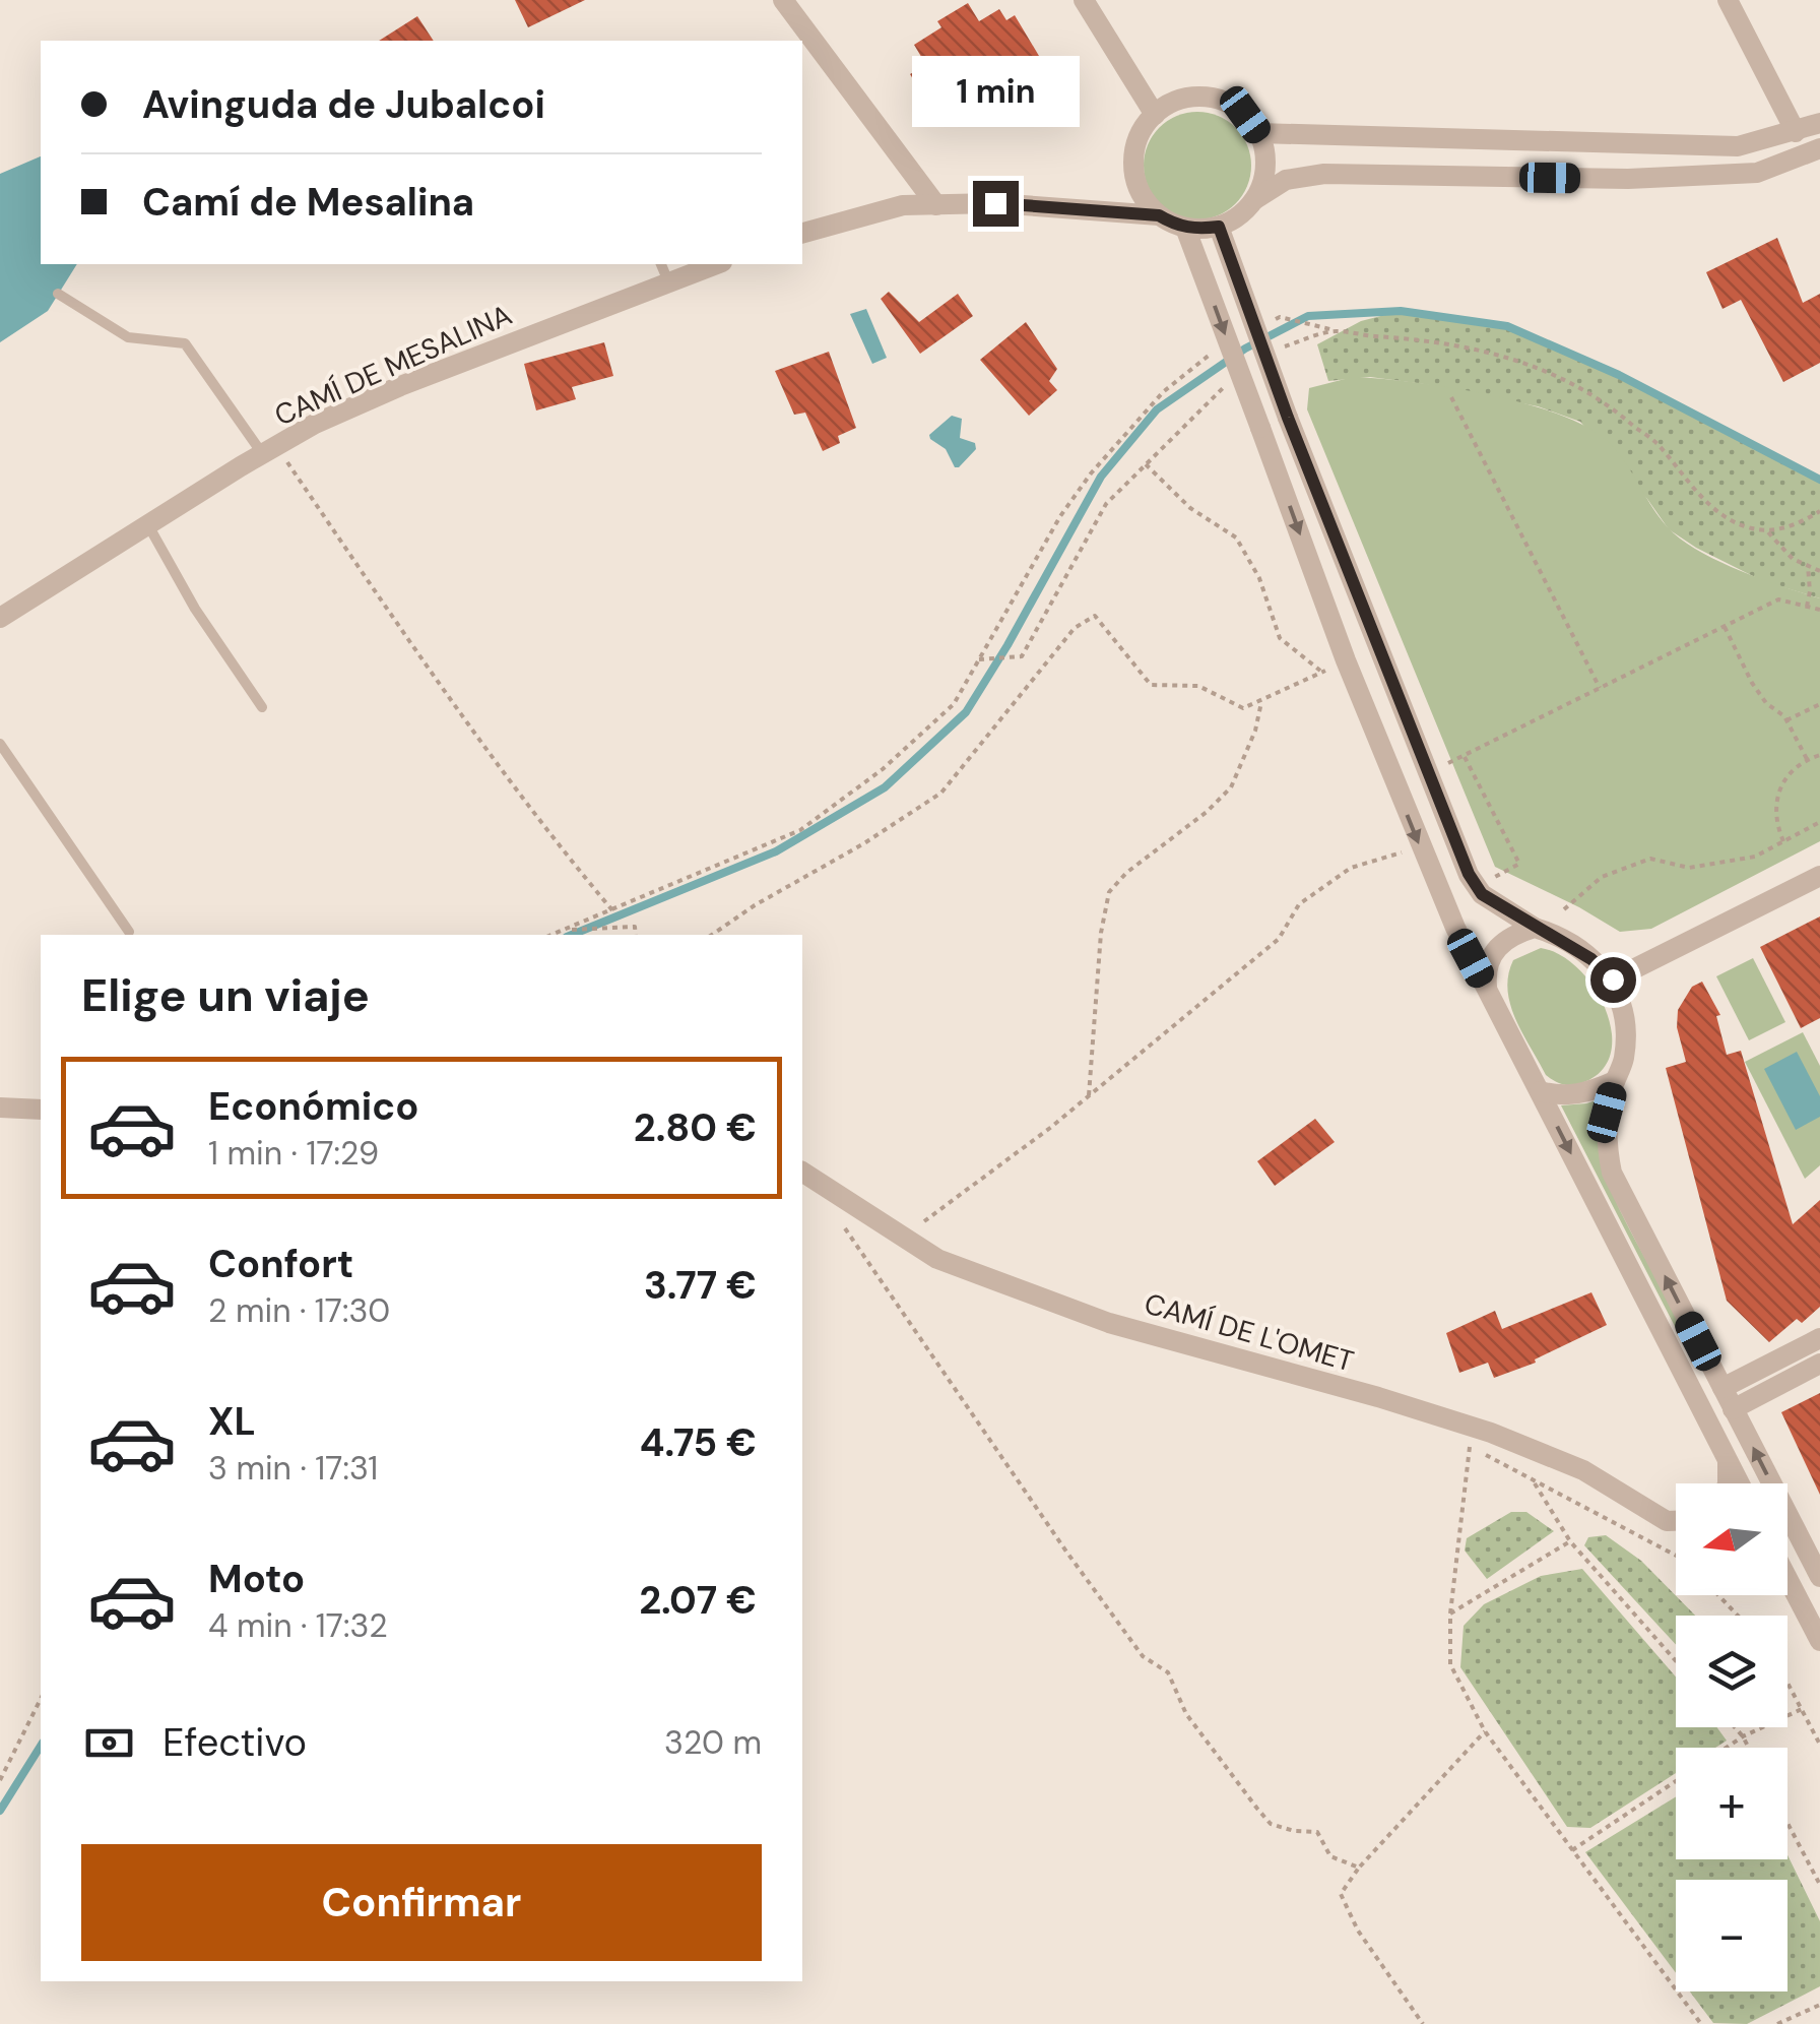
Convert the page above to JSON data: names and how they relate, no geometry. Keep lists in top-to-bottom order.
{
  "streets": {
    "street": ["CAMÍ DE MESALINA", "CAMÍ DE L'OMET"]
  },
  "north": "left",
  "page": {
    "banner": ["Avinguda de Jubalcoi", "Camí de Mesalina"],
    "bubble": "1 min",
    "heading": "Elige un viaje",
    "list": [
      {
        "name": "Económico",
        "note": "1 min · 17:29",
        "value": "2.80 €"
      },
      {
        "name": "Confort",
        "note": "2 min · 17:30",
        "value": "3.77 €"
      },
      {
        "name": "XL",
        "note": "3 min · 17:31",
        "value": "4.75 €"
      },
      {
        "name": "Moto",
        "note": "4 min · 17:32",
        "value": "2.07 €"
      }
    ],
    "map_buttons": ["+", "−"],
    "pay": ["Efectivo", "320 m"],
    "buttons": "Confirmar"
  }
}
